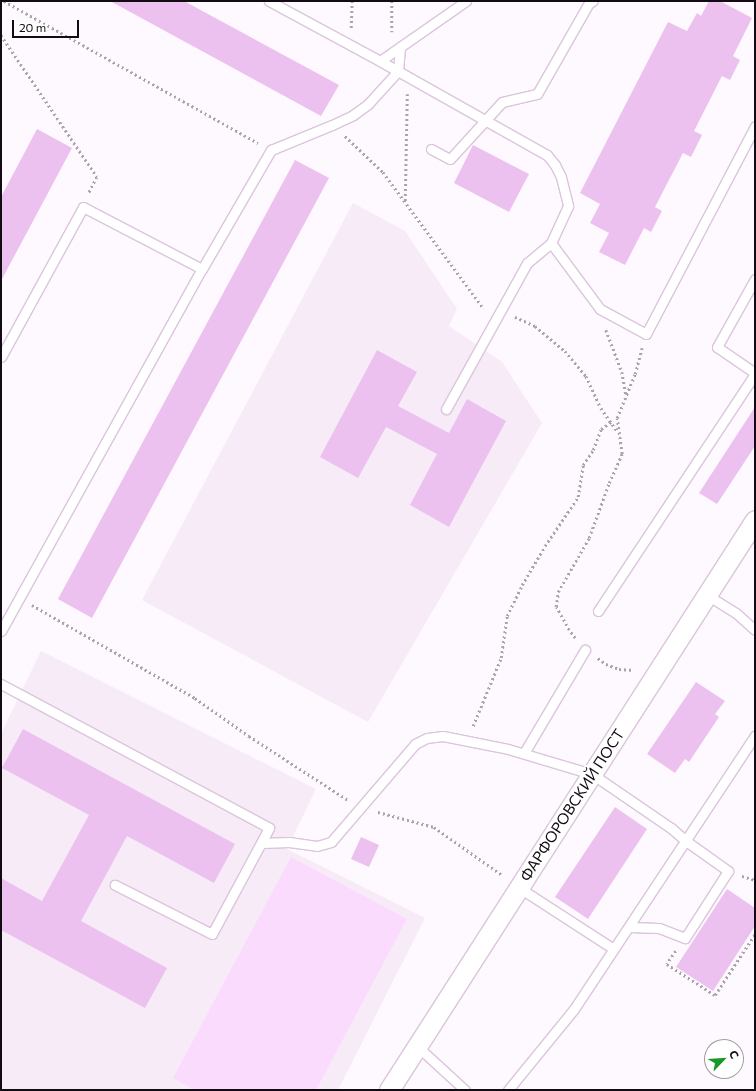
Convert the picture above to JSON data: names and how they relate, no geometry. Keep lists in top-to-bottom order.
{
  "streets": {
    "street": ["ФАРФОРОВСКИЙ ПОСТ"]
  },
  "scale_bar": "20 m",
  "north": "top right"
}
